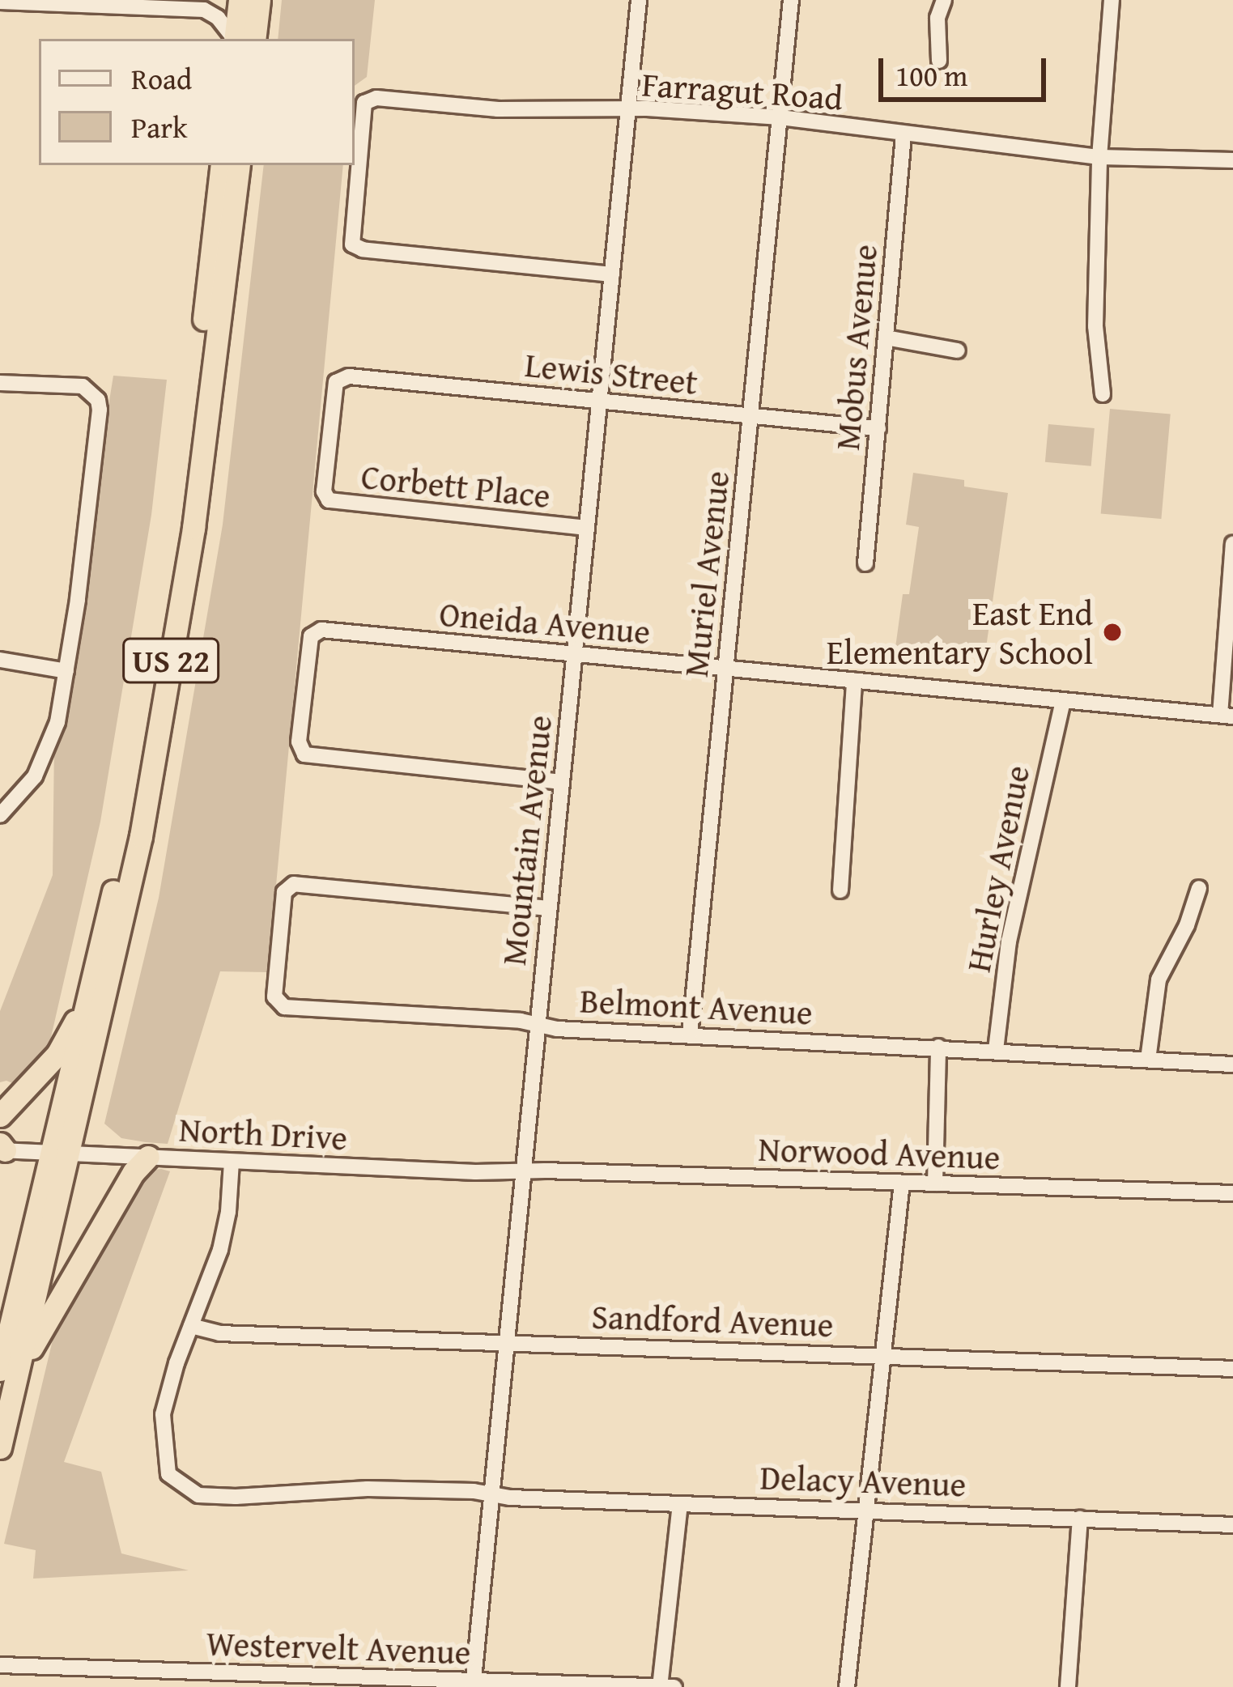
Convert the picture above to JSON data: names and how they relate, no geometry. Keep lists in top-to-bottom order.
{
  "streets": {
    "highway": ["US 22"],
    "street": [
      "Farragut Road",
      "Mobus Avenue",
      "Lewis Street",
      "Corbett Place",
      "Muriel Avenue",
      "Oneida Avenue",
      "Mountain Avenue",
      "Hurley Avenue",
      "Belmont Avenue",
      "North Drive",
      "Norwood Avenue",
      "Sandford Avenue",
      "Delacy Avenue",
      "Westervelt Avenue"
    ]
  },
  "crossings": [
    ["Farragut Road", "Mobus Avenue"],
    ["Farragut Road", "Muriel Avenue"],
    ["Farragut Road", "Mountain Avenue"],
    ["Mobus Avenue", "Lewis Street"],
    ["Lewis Street", "Corbett Place"],
    ["Lewis Street", "Muriel Avenue"],
    ["Lewis Street", "Mountain Avenue"],
    ["Corbett Place", "Mountain Avenue"],
    ["Muriel Avenue", "Oneida Avenue"],
    ["Muriel Avenue", "Belmont Avenue"],
    ["Oneida Avenue", "Mountain Avenue"],
    ["Oneida Avenue", "Hurley Avenue"],
    ["US 22", "North Drive"],
    ["Mountain Avenue", "Belmont Avenue"],
    ["Mountain Avenue", "North Drive"],
    ["Mountain Avenue", "Norwood Avenue"],
    ["Mountain Avenue", "Sandford Avenue"],
    ["Mountain Avenue", "Delacy Avenue"],
    ["Mountain Avenue", "Westervelt Avenue"],
    ["Hurley Avenue", "Belmont Avenue"],
    ["North Drive", "Norwood Avenue"],
    ["Sandford Avenue", "Delacy Avenue"]
  ],
  "places": ["East End Elementary School"],
  "legend": ["Road", "Park"],
  "scale_bar": "100 m"
}
